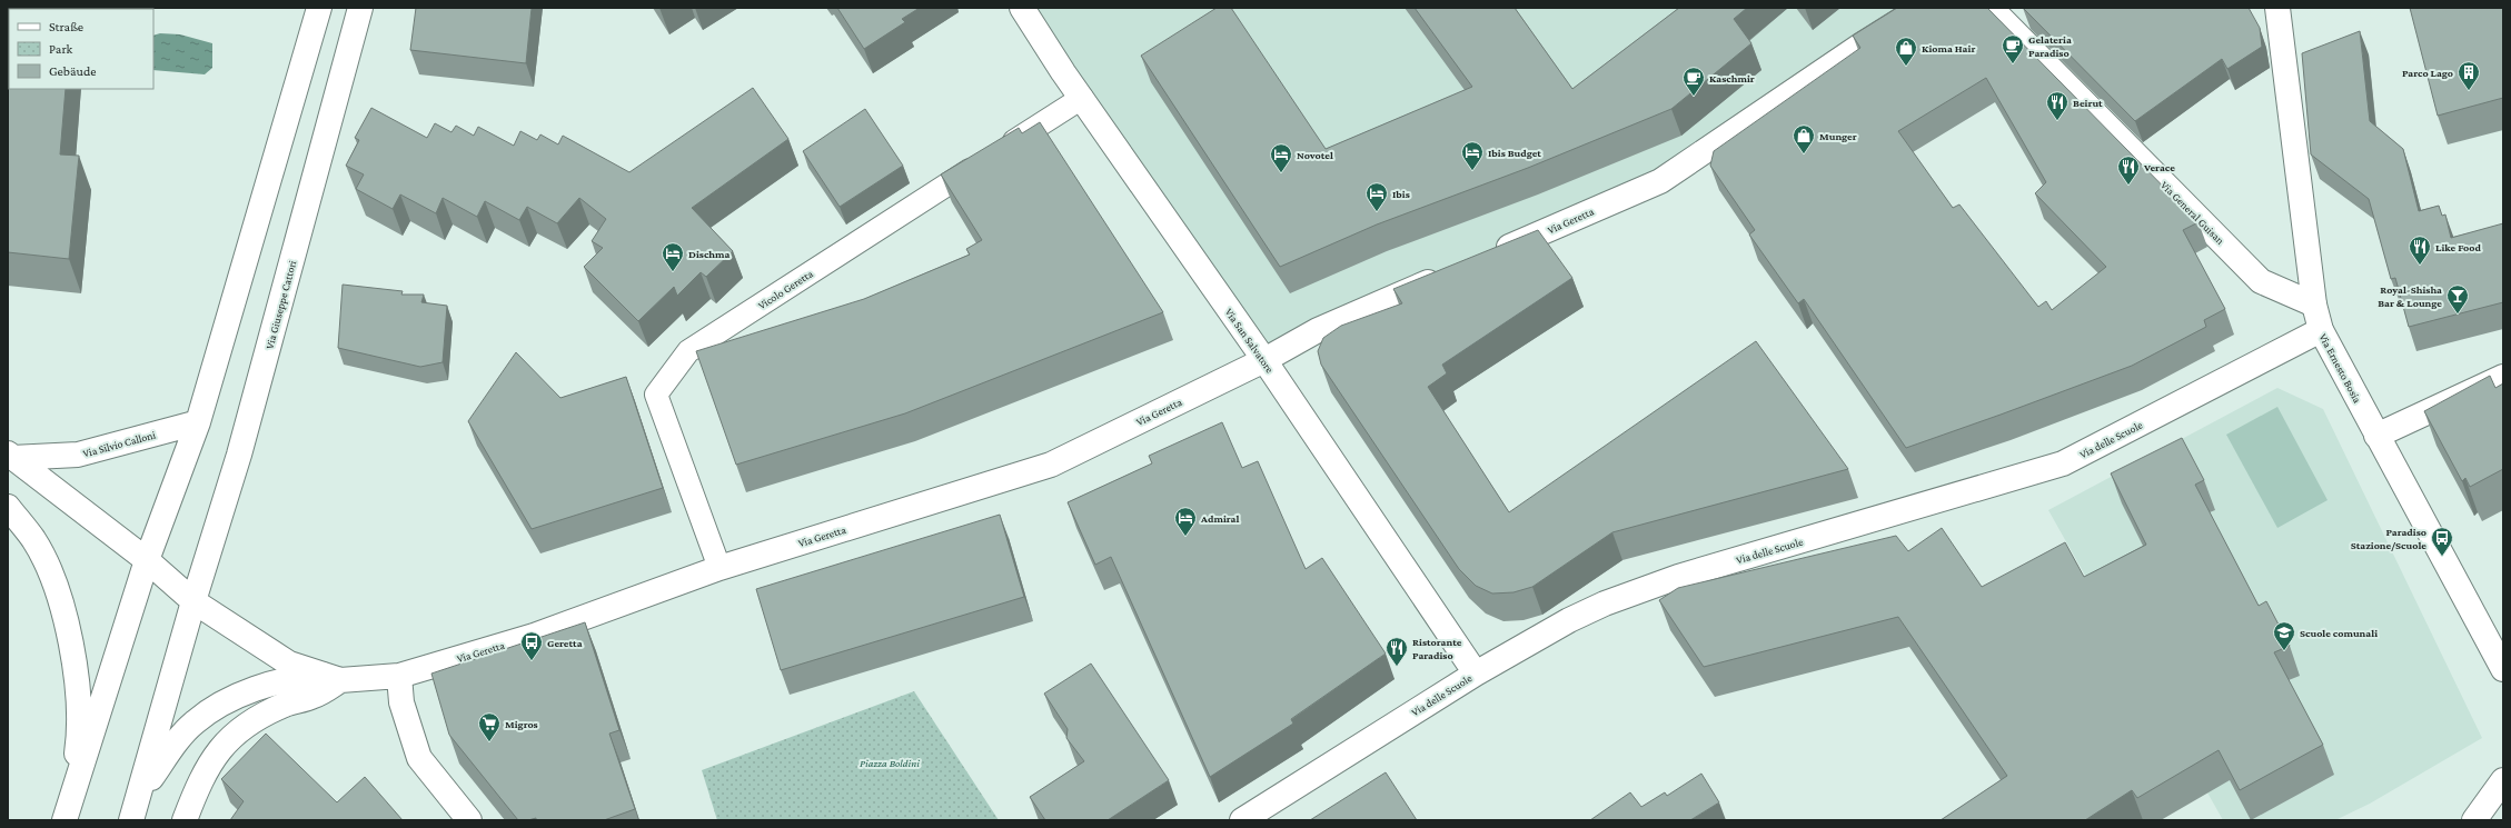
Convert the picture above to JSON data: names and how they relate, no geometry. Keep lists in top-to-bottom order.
{
  "streets": {
    "street": [
      "Via General Guisan",
      "Via Geretta",
      "Via Giuseppe Cattori",
      "Via San Salvatore",
      "Via Ernesto Bosia",
      "Via delle Scuole",
      "Via Silvio Calloni"
    ],
    "lane": ["Vicolo Geretta"]
  },
  "crossings": [
    ["Via General Guisan", "Via Ernesto Bosia"],
    ["Via Geretta", "Vicolo Geretta"],
    ["Via Geretta", "Via Giuseppe Cattori"],
    ["Via Geretta", "Via San Salvatore"],
    ["Via Geretta", "Via Silvio Calloni"],
    ["Vicolo Geretta", "Via San Salvatore"],
    ["Via Giuseppe Cattori", "Via Silvio Calloni"],
    ["Via San Salvatore", "Via delle Scuole"],
    ["Via Ernesto Bosia", "Via delle Scuole"]
  ],
  "parks": ["Piazza Boldini"],
  "places": {
    "cafe": ["Gelateria Paradiso", "Kaschmir"],
    "shop": ["Kioma Hair", "Munger"],
    "building": ["Parco Lago"],
    "restaurant": [
      "Beirut",
      "Verace",
      "Like Food",
      "Ristorante Paradiso"
    ],
    "hotel": [
      "Ibis Budget",
      "Novotel",
      "Ibis",
      "Dischma",
      "Admiral"
    ],
    "bar": ["Royal-Shisha Bar & Lounge"],
    "bus stop": ["Paradiso Stazione/Scuole", "Geretta"],
    "school or university": ["Scuole comunali"],
    "supermarket": ["Migros"]
  },
  "legend": ["Straße", "Park", "Gebäude"]
}
